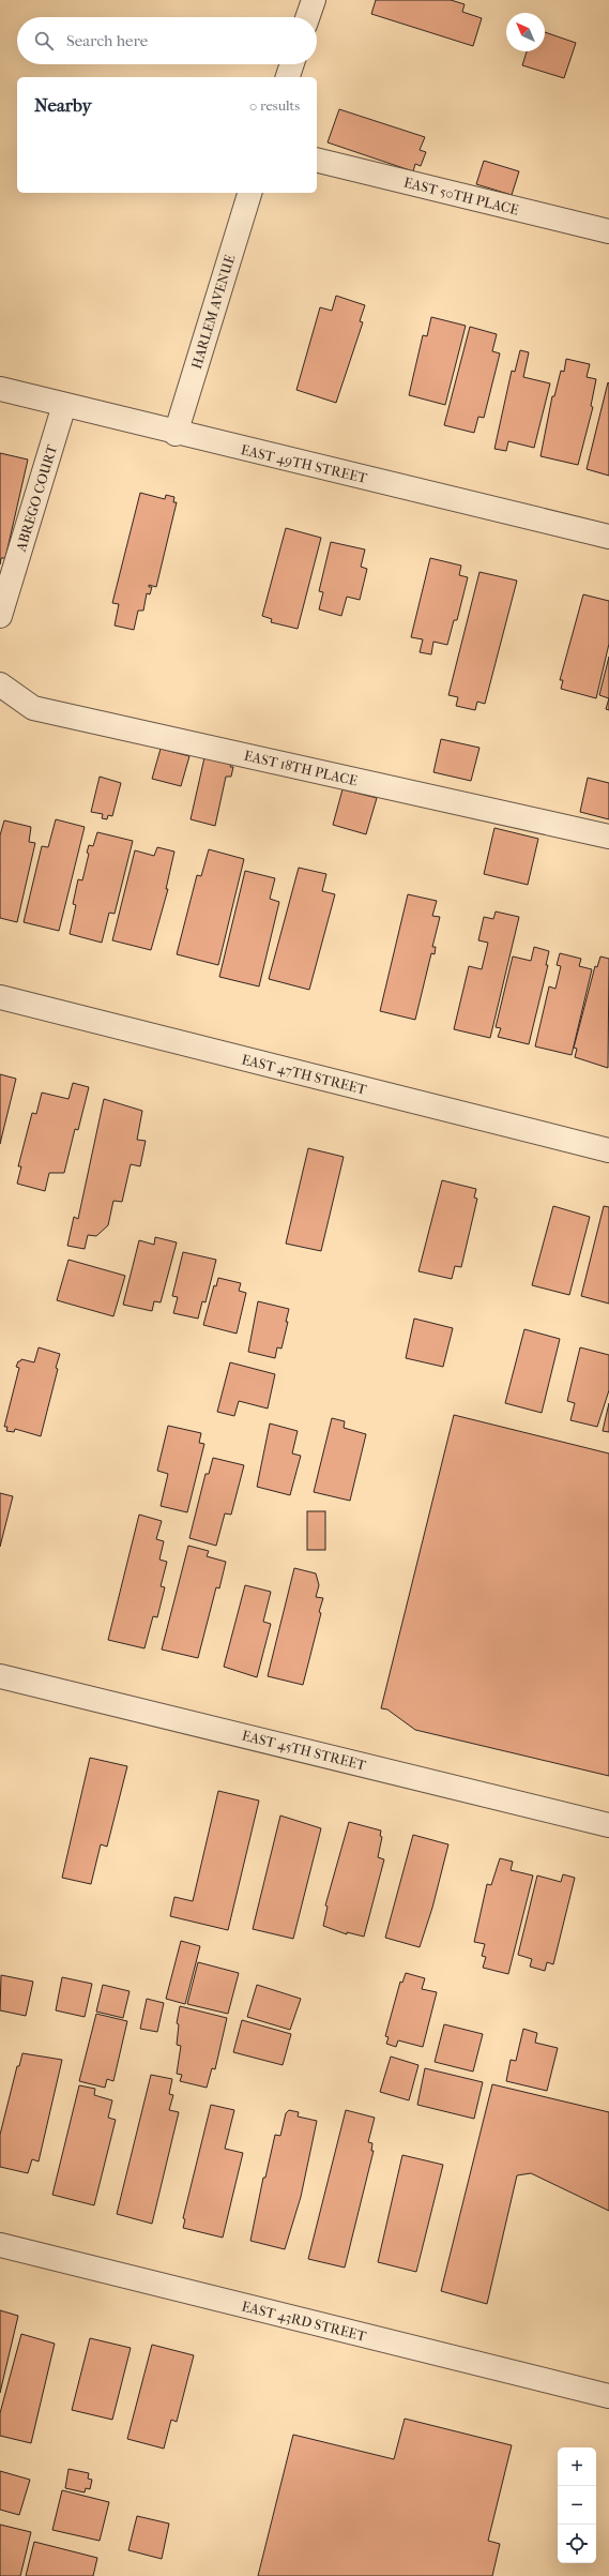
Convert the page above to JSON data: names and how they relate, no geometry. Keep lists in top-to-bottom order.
{
  "streets": {
    "street": [
      "EAST 50TH PLACE",
      "HARLEM AVENUE",
      "EAST 49TH STREET",
      "ABREGO COURT",
      "EAST 18TH PLACE",
      "EAST 47TH STREET",
      "EAST 45TH STREET",
      "EAST 43RD STREET"
    ]
  },
  "crossings": [
    ["HARLEM AVENUE", "EAST 49TH STREET"],
    ["EAST 49TH STREET", "ABREGO COURT"]
  ],
  "north": "top left",
  "page": {
    "search": "Search here",
    "heading": ["Nearby", "0 results"],
    "map_buttons": ["+", "−"]
  }
}
